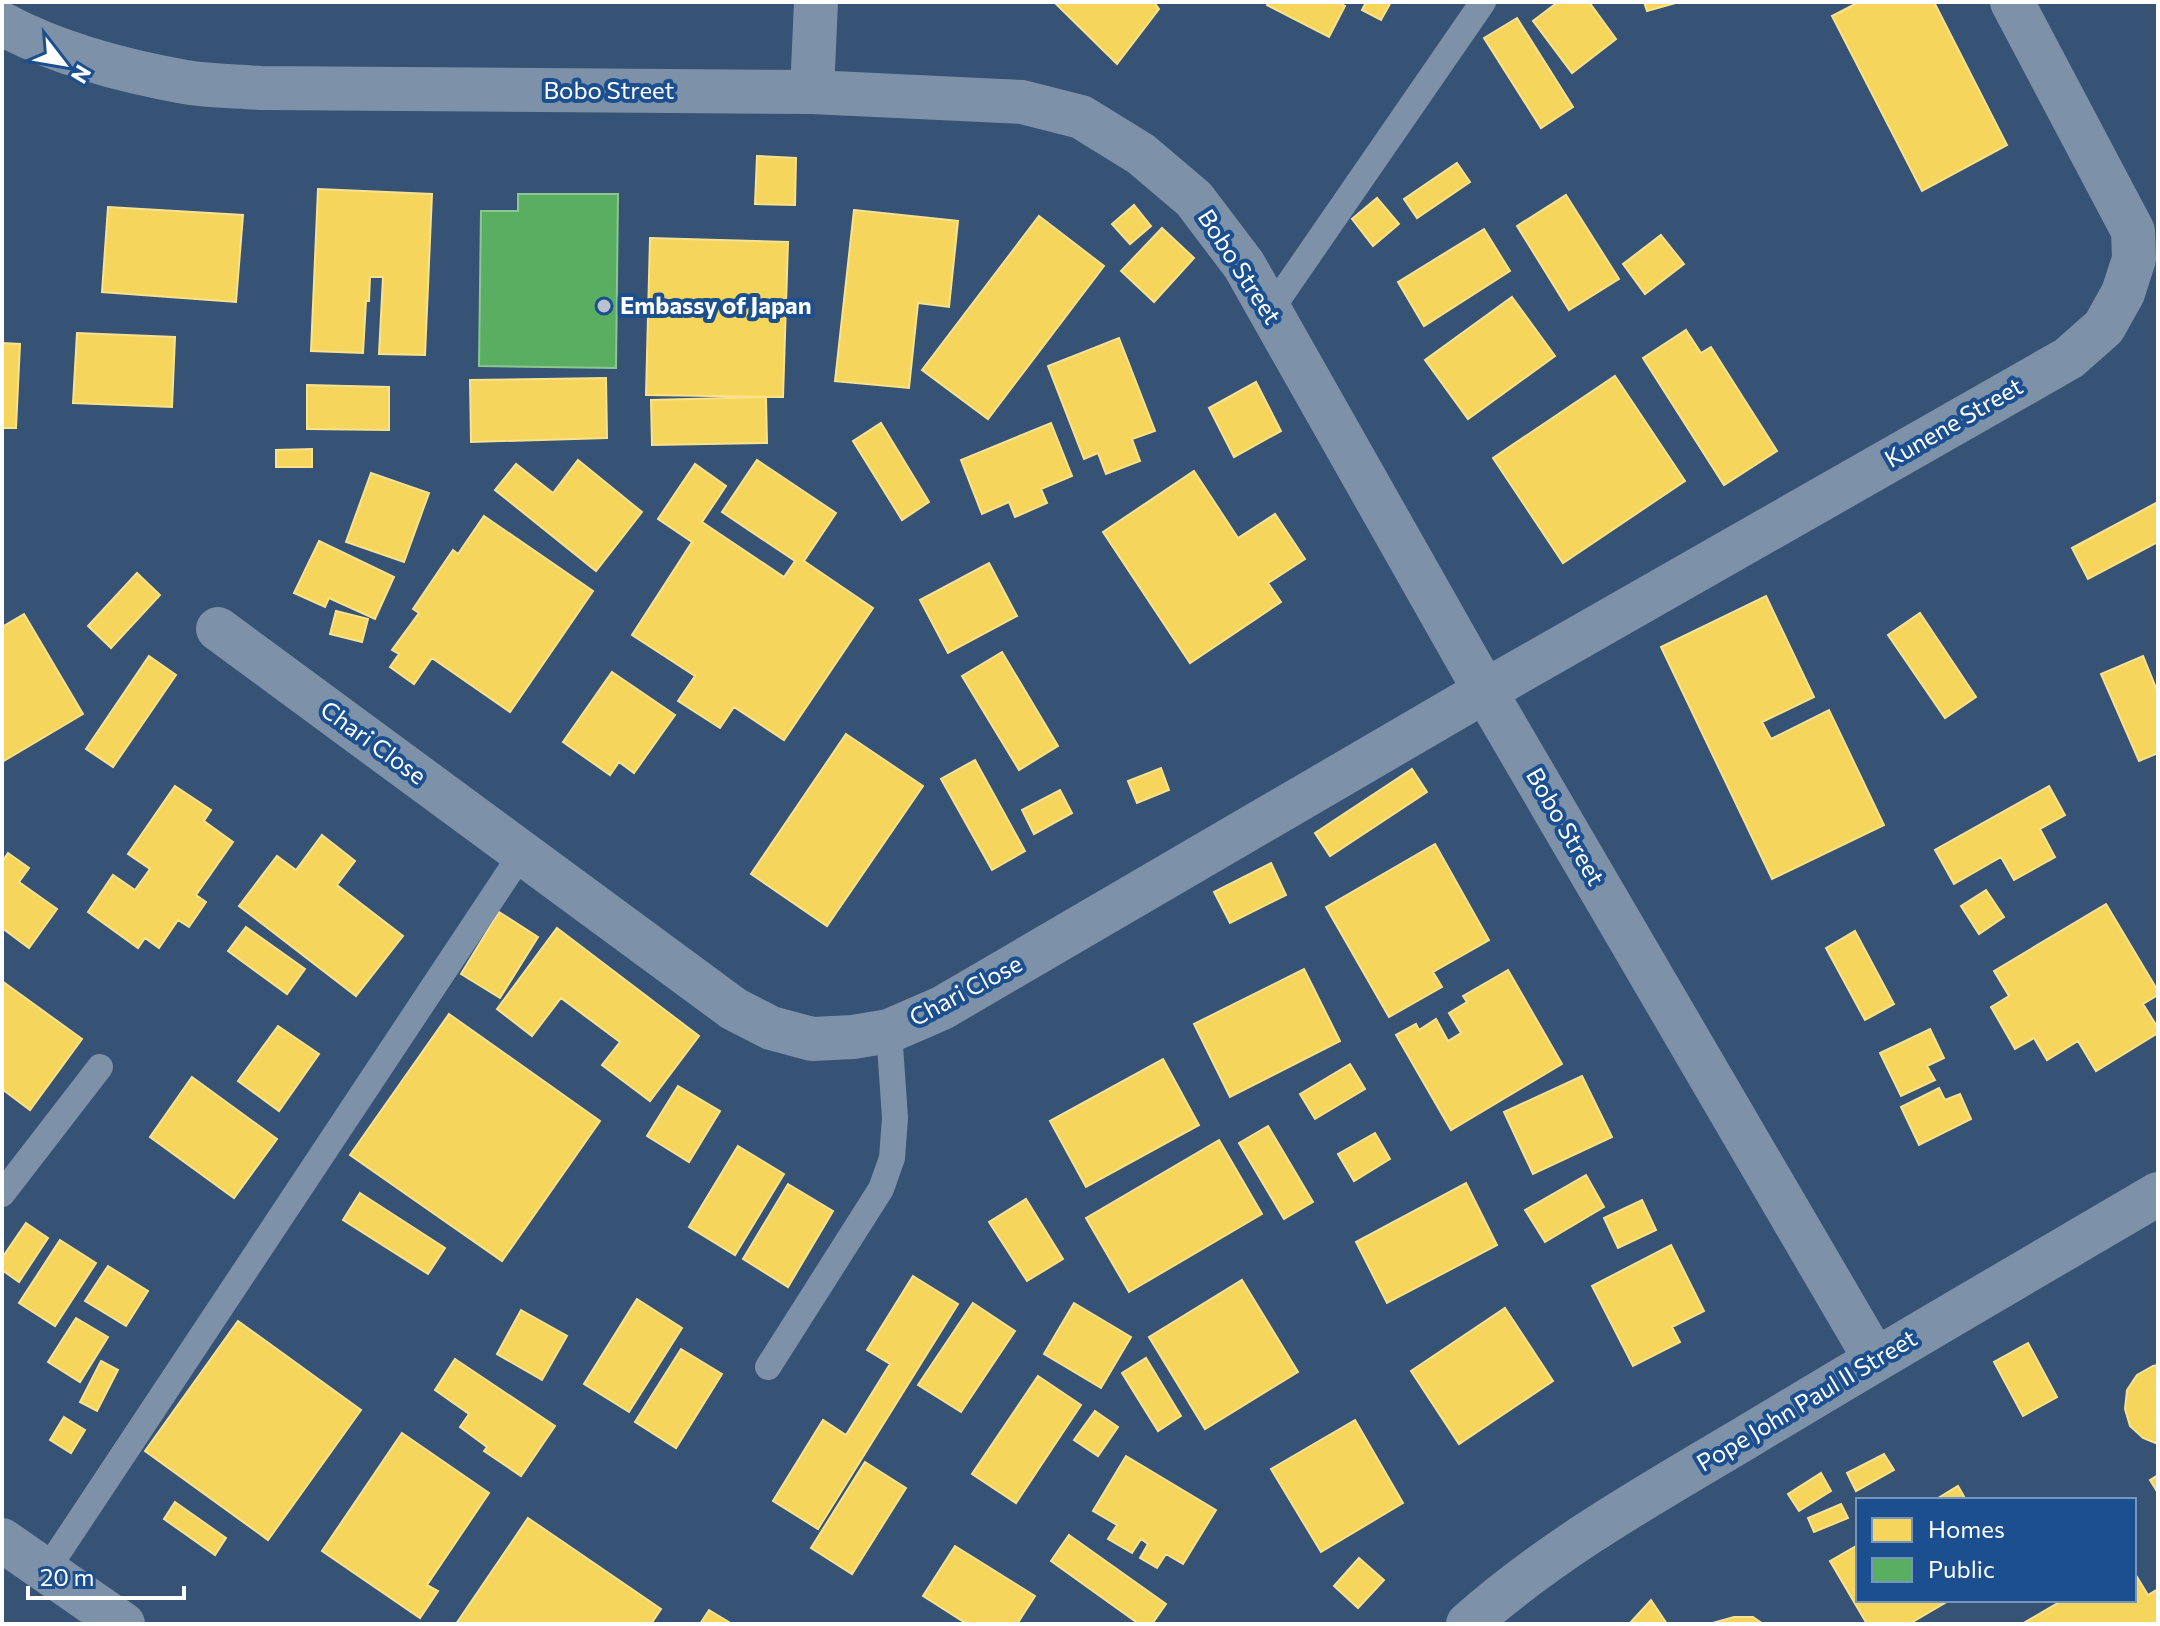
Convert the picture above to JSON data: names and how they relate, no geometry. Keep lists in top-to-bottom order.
{
  "streets": {
    "street": [
      "Bobo Street",
      "Kunene Street",
      "Chari Close",
      "Pope John Paul II Street"
    ]
  },
  "crossings": [
    ["Bobo Street", "Kunene Street"],
    ["Bobo Street", "Chari Close"],
    ["Bobo Street", "Pope John Paul II Street"],
    ["Kunene Street", "Chari Close"]
  ],
  "places": ["Embassy of Japan"],
  "legend": ["Homes", "Public"],
  "scale_bar": "20 m",
  "north": "bottom right"
}
